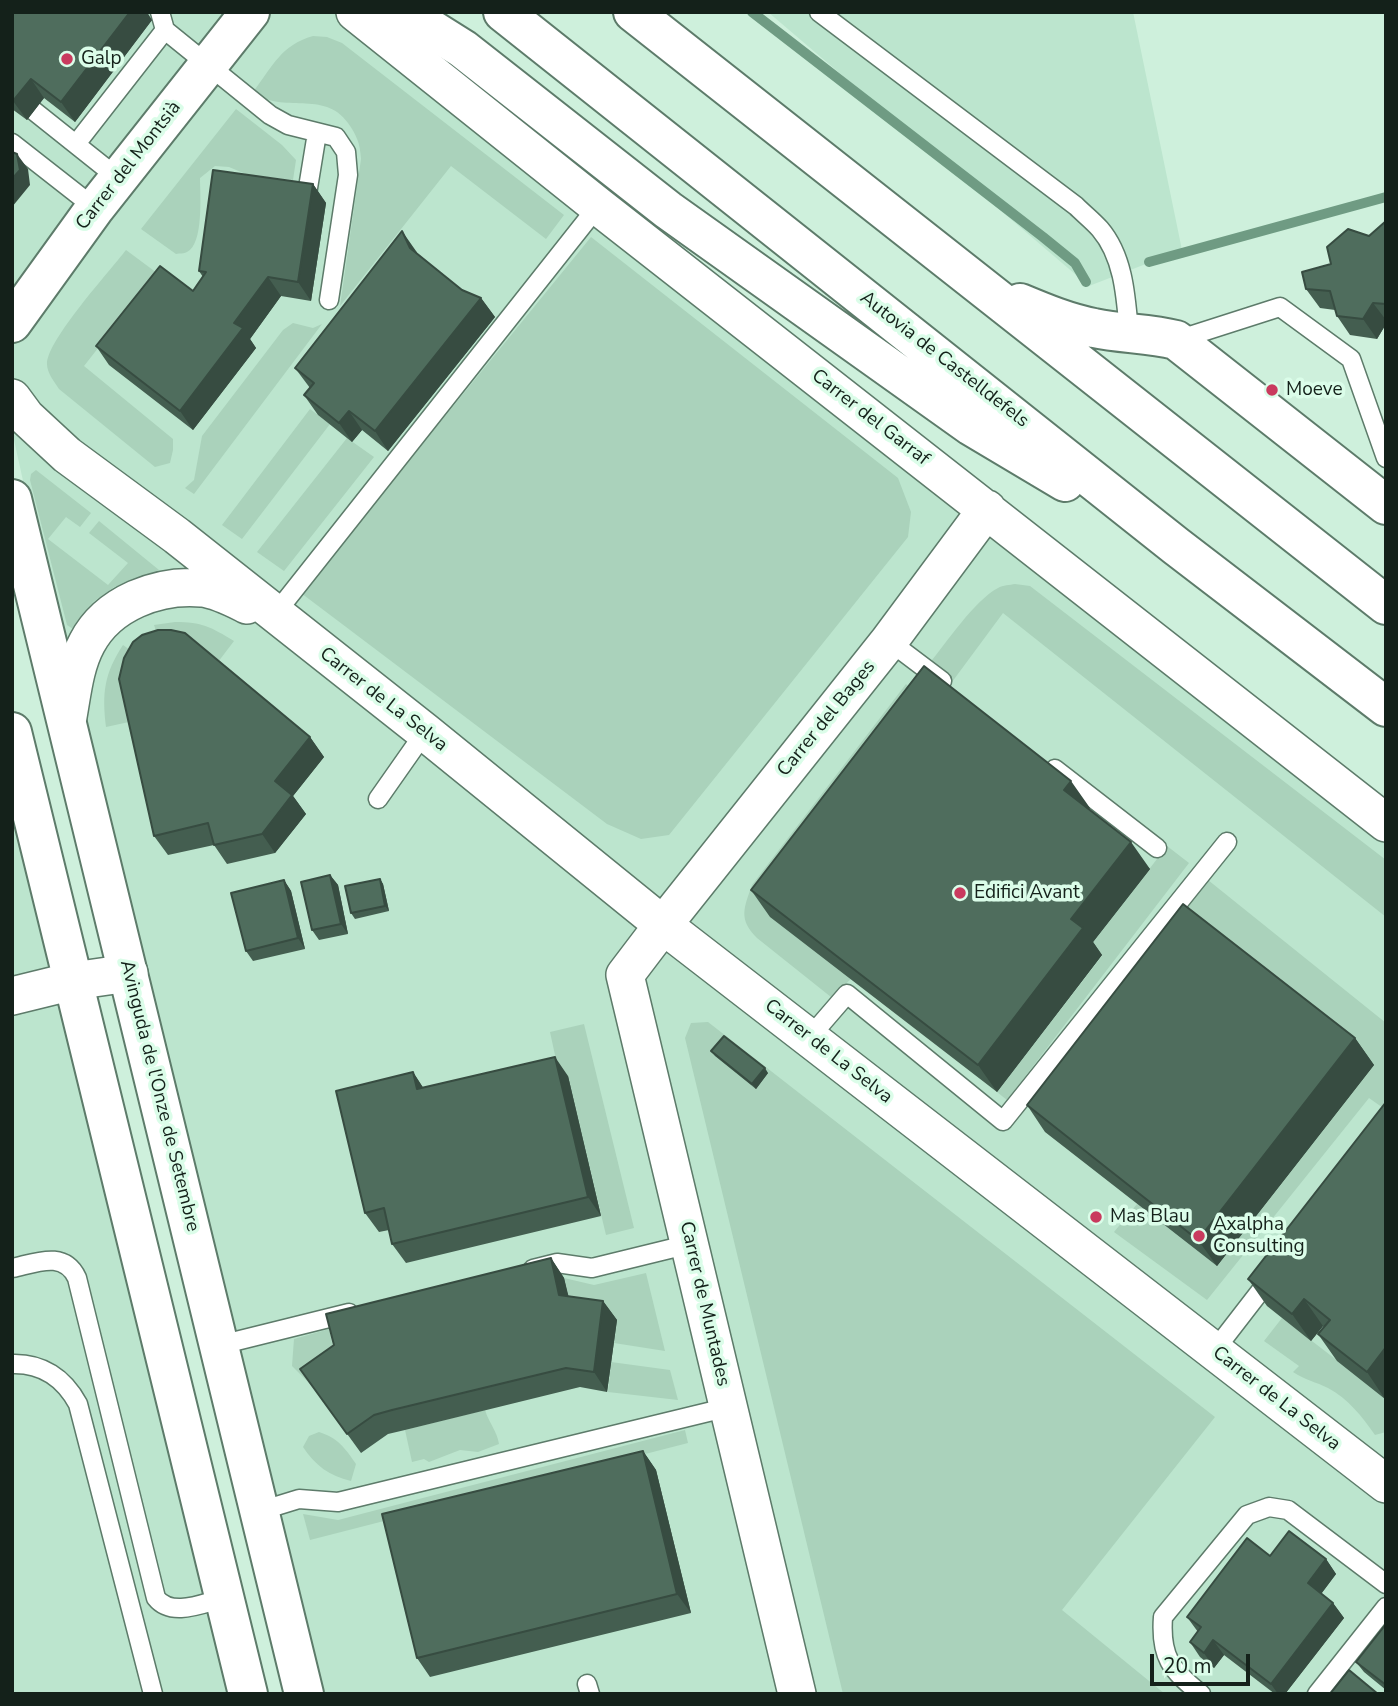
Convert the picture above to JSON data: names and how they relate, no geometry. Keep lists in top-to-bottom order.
{
  "streets": {
    "main road": ["Carrer del Montsià", "Autovia de Castelldefels", "Avinguda de l'Onze de Setembre"],
    "street": [
      "Carrer del Garraf",
      "Carrer de La Selva",
      "Carrer del Bages",
      "Carrer de Muntades"
    ]
  },
  "crossings": [
    ["Carrer del Garraf", "Carrer del Bages"],
    ["Carrer de La Selva", "Carrer del Bages"],
    ["Carrer de La Selva", "Avinguda de l'Onze de Setembre"],
    ["Carrer de La Selva", "Carrer de Muntades"],
    ["Carrer del Bages", "Carrer de Muntades"]
  ],
  "places": [
    "Galp",
    "Moeve",
    "Edifici Avant",
    "Mas Blau",
    "Axalpha Consulting"
  ],
  "scale_bar": "20 m"
}
